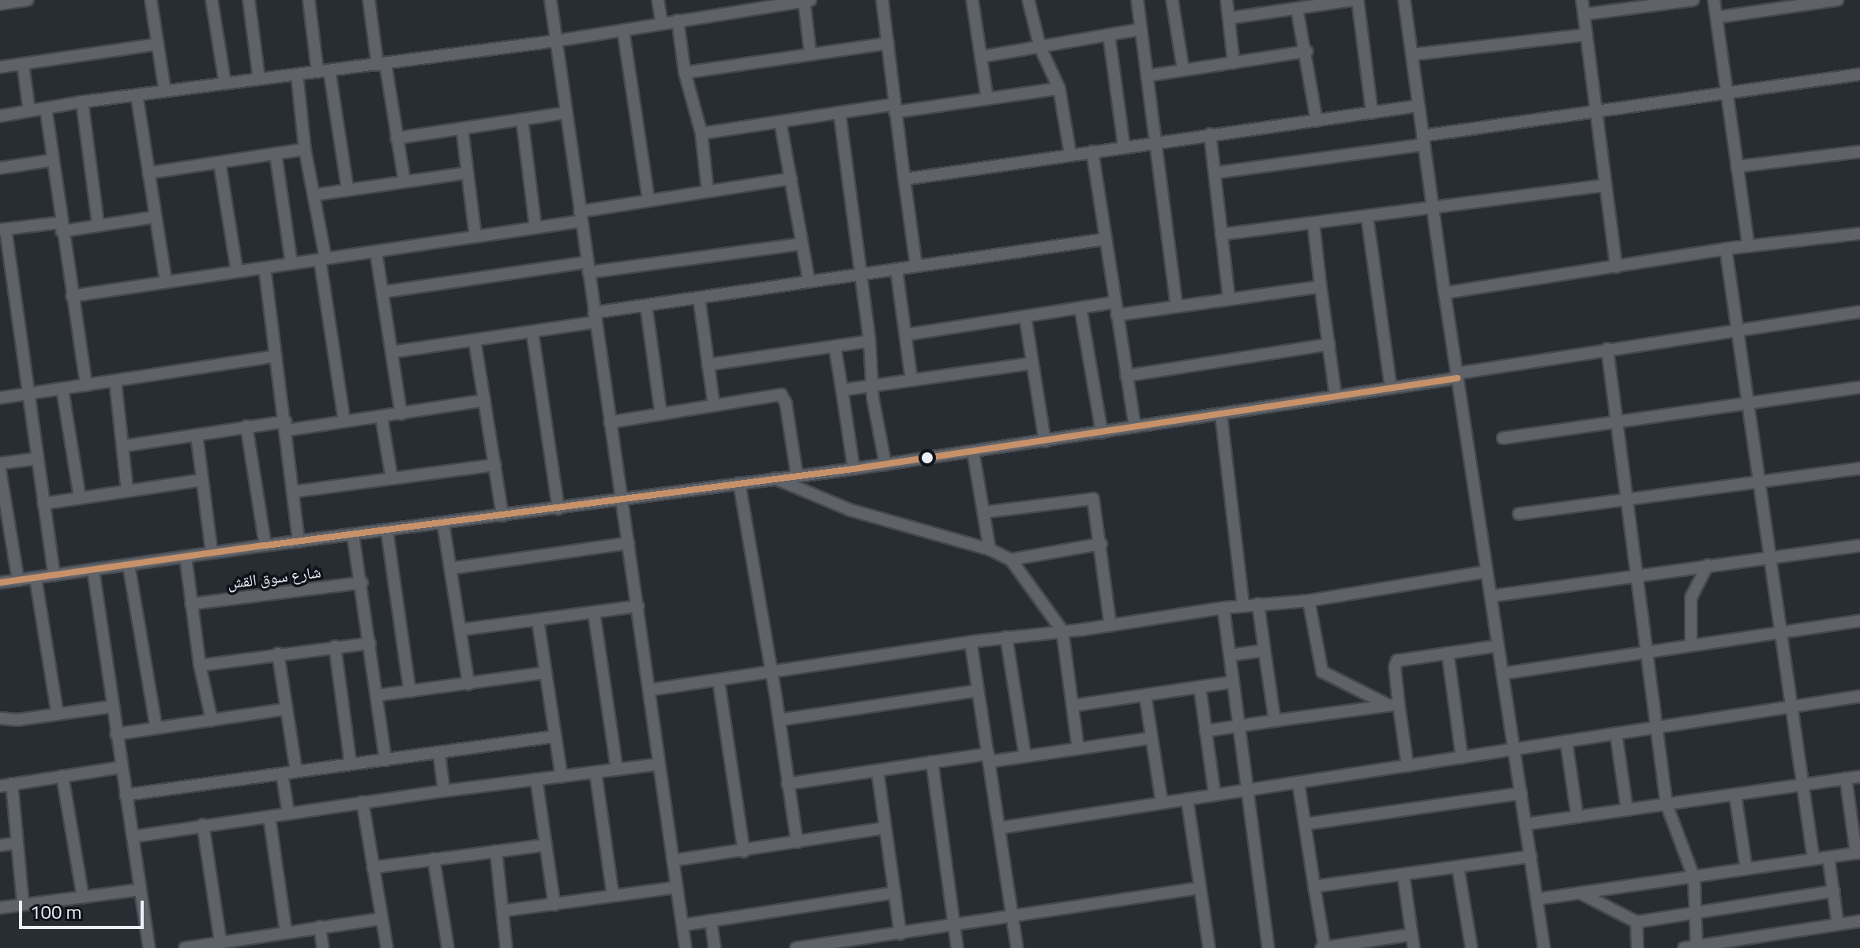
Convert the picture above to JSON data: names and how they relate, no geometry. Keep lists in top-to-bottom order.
{
  "streets": {
    "street": ["شارع سوق القش"]
  },
  "scale_bar": "100 m"
}
